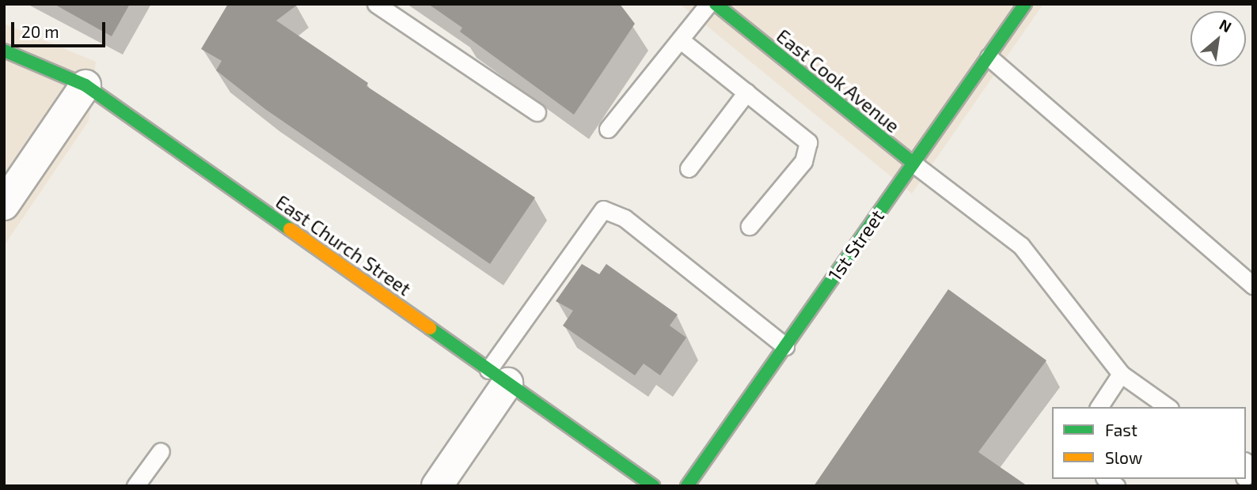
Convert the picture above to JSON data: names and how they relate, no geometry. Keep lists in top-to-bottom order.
{
  "streets": {
    "street": ["East Cook Avenue", "East Church Street", "1st Street"]
  },
  "crossings": [
    ["East Cook Avenue", "1st Street"]
  ],
  "legend": ["Fast", "Slow"],
  "scale_bar": "20 m",
  "north": "top right"
}
